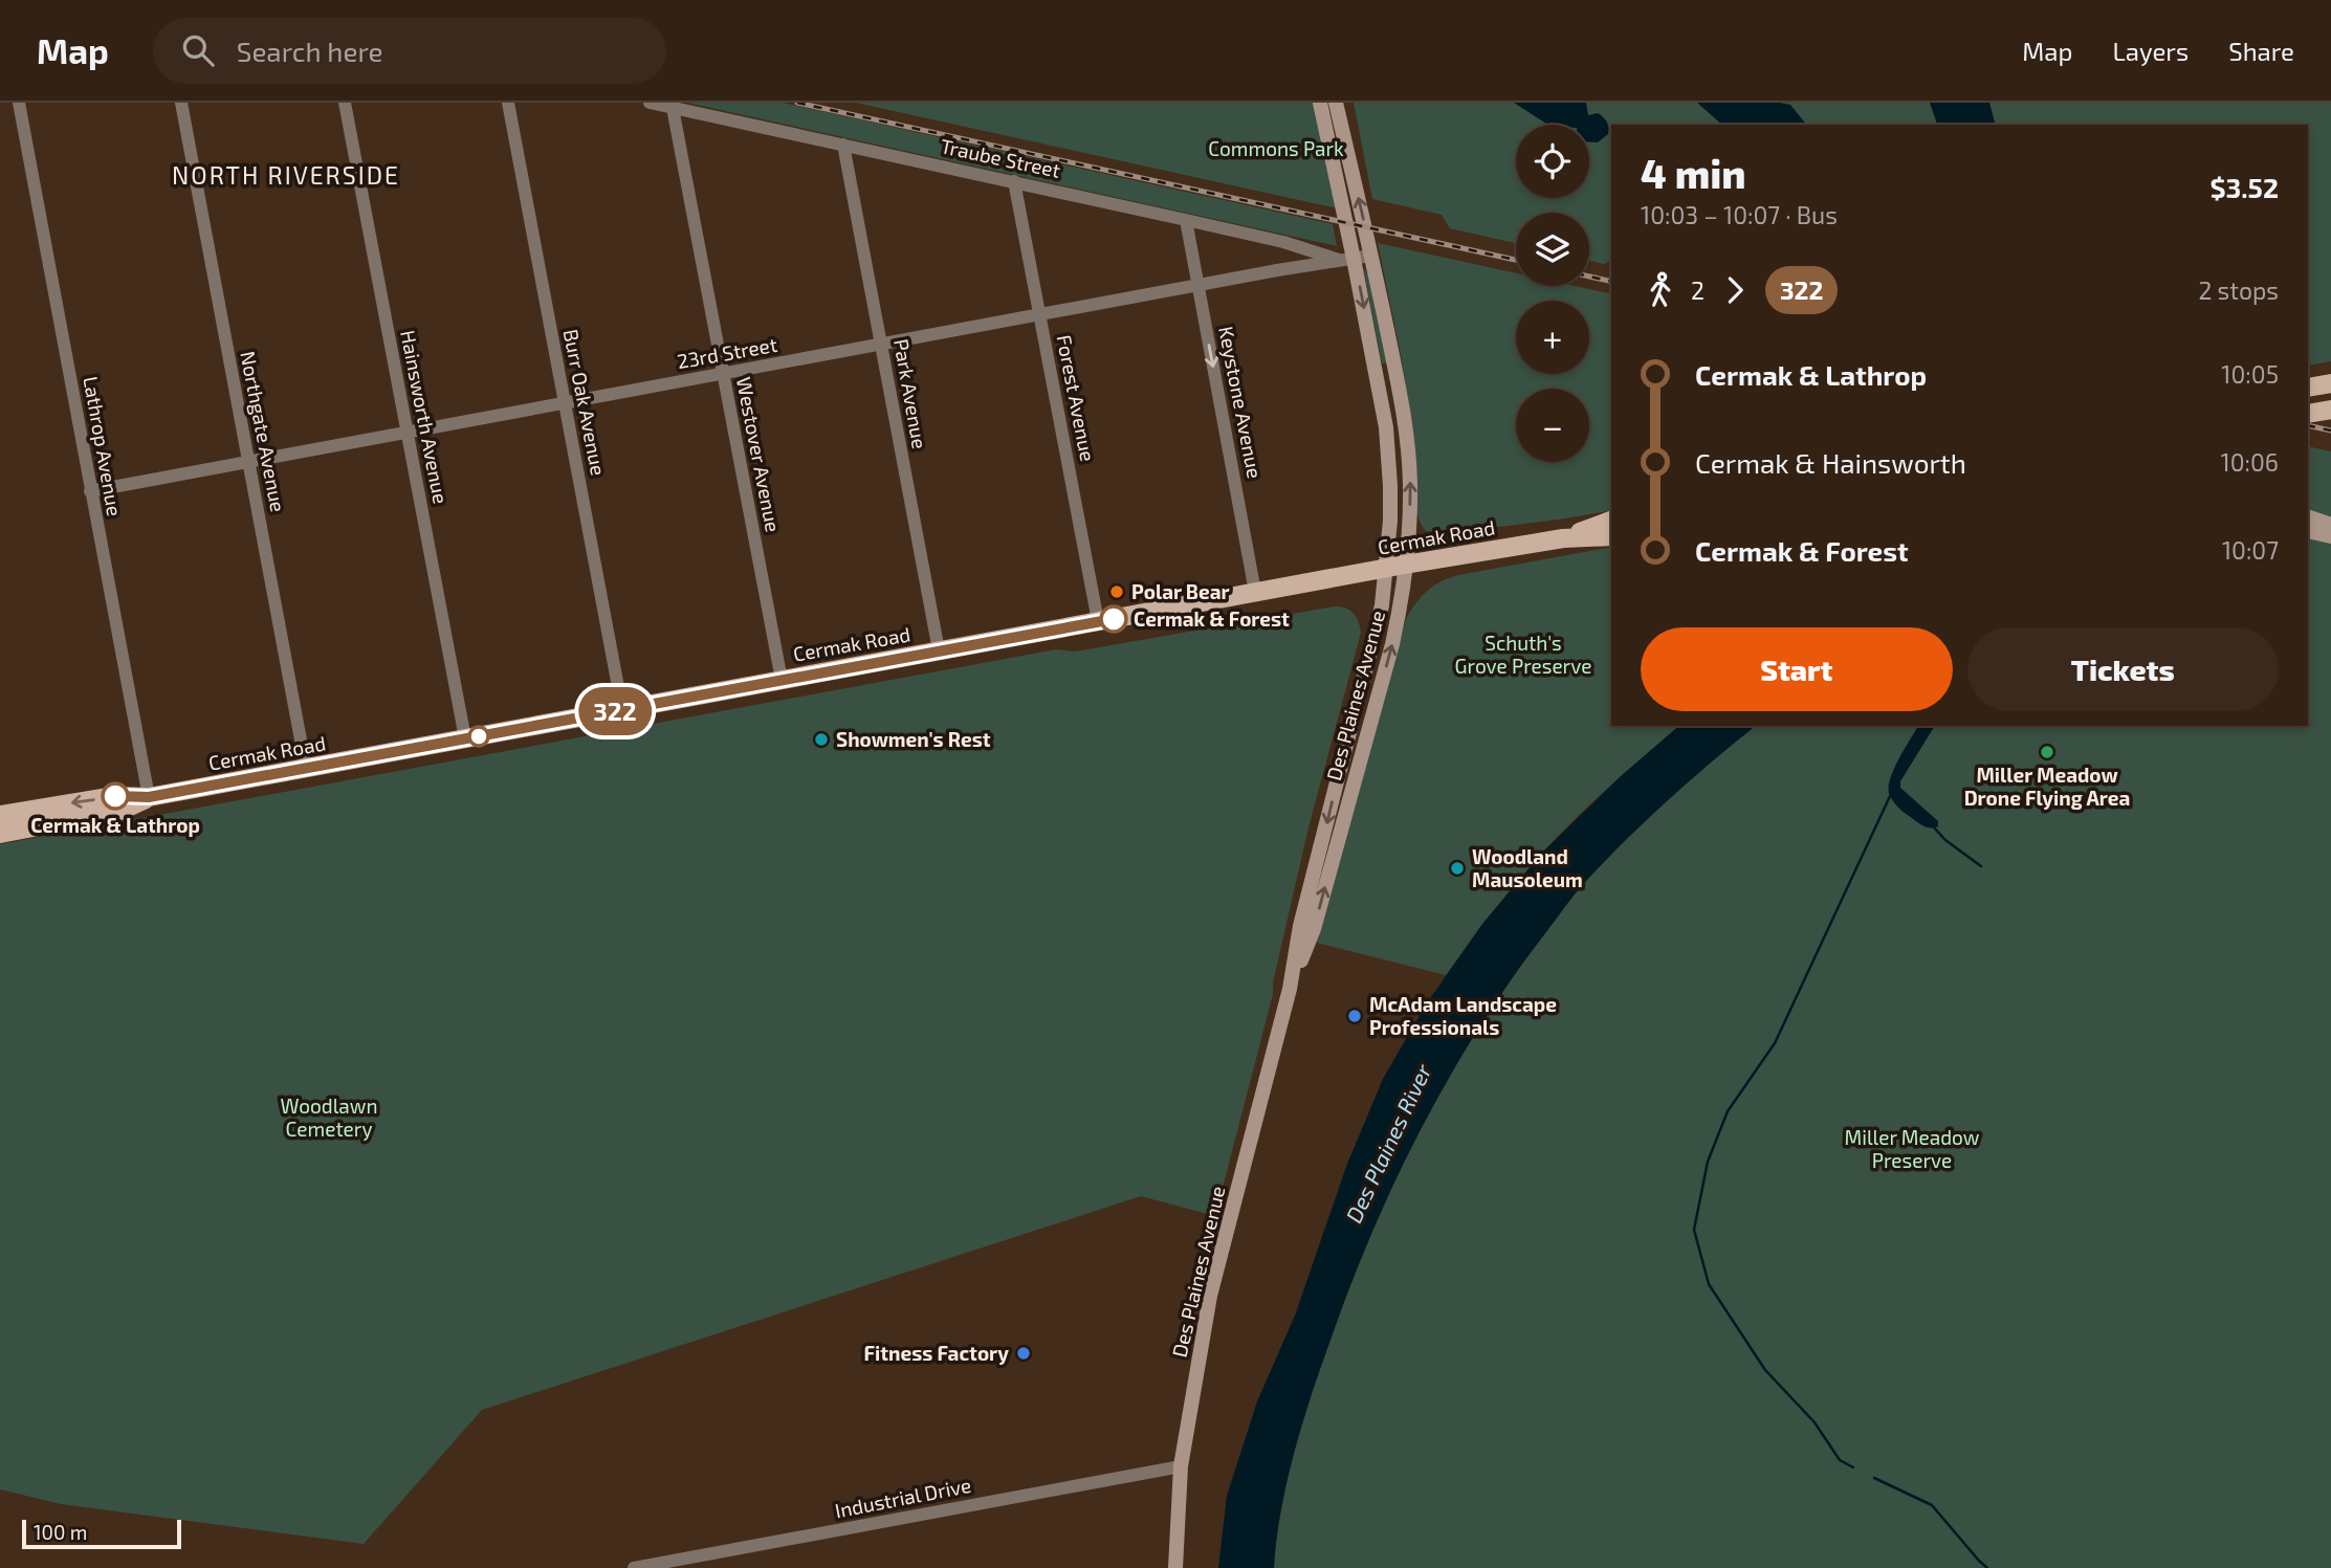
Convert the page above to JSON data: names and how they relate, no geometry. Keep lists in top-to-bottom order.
{
  "streets": {
    "main road": ["Cermak Road", "Des Plaines Avenue"],
    "street": [
      "Traube Street",
      "23rd Street",
      "Park Avenue",
      "Forest Avenue",
      "Burr Oak Avenue",
      "Keystone Avenue",
      "Hainsworth Avenue",
      "Northgate Avenue",
      "Lathrop Avenue",
      "Westover Avenue",
      "Industrial Drive"
    ]
  },
  "crossings": [
    ["Traube Street", "23rd Street"],
    ["Traube Street", "Park Avenue"],
    ["Traube Street", "Forest Avenue"],
    ["Traube Street", "Keystone Avenue"],
    ["Traube Street", "Westover Avenue"],
    ["Traube Street", "Des Plaines Avenue"],
    ["23rd Street", "Park Avenue"],
    ["23rd Street", "Forest Avenue"],
    ["23rd Street", "Burr Oak Avenue"],
    ["23rd Street", "Keystone Avenue"],
    ["23rd Street", "Hainsworth Avenue"],
    ["23rd Street", "Northgate Avenue"],
    ["23rd Street", "Lathrop Avenue"],
    ["23rd Street", "Westover Avenue"],
    ["23rd Street", "Des Plaines Avenue"],
    ["Park Avenue", "Cermak Road"],
    ["Forest Avenue", "Cermak Road"],
    ["Burr Oak Avenue", "Cermak Road"],
    ["Keystone Avenue", "Cermak Road"],
    ["Hainsworth Avenue", "Cermak Road"],
    ["Northgate Avenue", "Cermak Road"],
    ["Lathrop Avenue", "Cermak Road"],
    ["Westover Avenue", "Cermak Road"],
    ["Cermak Road", "Des Plaines Avenue"],
    ["Des Plaines Avenue", "Industrial Drive"]
  ],
  "one_way": ["Keystone Avenue"],
  "districts": ["NORTH RIVERSIDE"],
  "water": ["Des Plaines River"],
  "parks": [
    "Commons Park",
    "Schuth's Grove Preserve",
    "Woodlawn Cemetery",
    "Miller Meadow Preserve"
  ],
  "places": [
    "Polar Bear",
    "Cermak & Forest",
    "Showmen's Rest",
    "Miller Meadow Drone Flying Area",
    "Cermak & Lathrop",
    "Woodland Mausoleum",
    "McAdam Landscape Professionals",
    "Fitness Factory"
  ],
  "lines": ["bus line 322"],
  "scale_bar": "100 m",
  "page": {
    "header": "Map",
    "search": "Search here",
    "nav": ["Map", "Layers", "Share"],
    "on_map": "322",
    "map_buttons": ["+", "−"],
    "heading": ["4 min", "10:03 – 10:07 · Bus", "$3.52"],
    "legs": ["2", "322", "2 stops"],
    "list": [
      {
        "name": "Cermak & Lathrop",
        "value": "10:05"
      },
      {
        "name": "Cermak & Hainsworth",
        "value": "10:06"
      },
      {
        "name": "Cermak & Forest",
        "value": "10:07"
      }
    ],
    "buttons": ["Start", "Tickets"],
    "scale": "100 m"
  }
}
